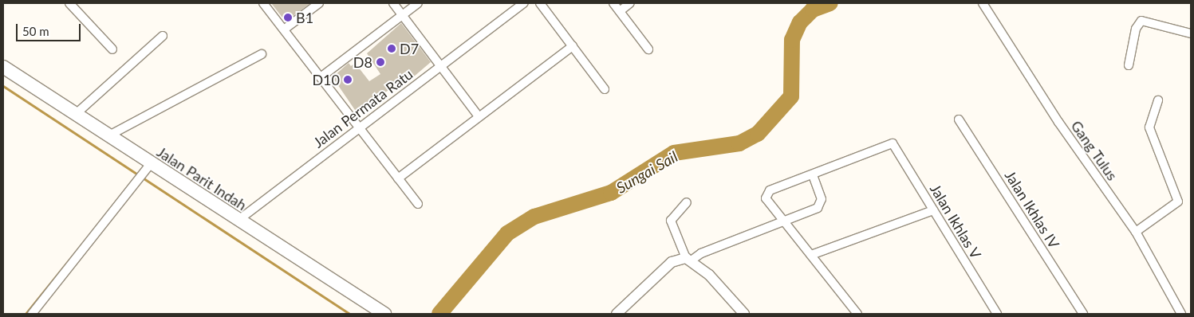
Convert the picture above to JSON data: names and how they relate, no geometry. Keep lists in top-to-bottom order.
{
  "streets": {
    "main road": ["Jalan Parit Indah"],
    "street": [
      "Jalan Permata Ratu",
      "Gang Tulus",
      "Jalan Ikhlas IV",
      "Jalan Ikhlas V"
    ]
  },
  "crossings": [
    ["Jalan Permata Ratu", "Jalan Parit Indah"]
  ],
  "water": ["Sungai Sail"],
  "places": [
    "B1",
    "D7",
    "D8",
    "D10"
  ],
  "scale_bar": "50 m"
}
